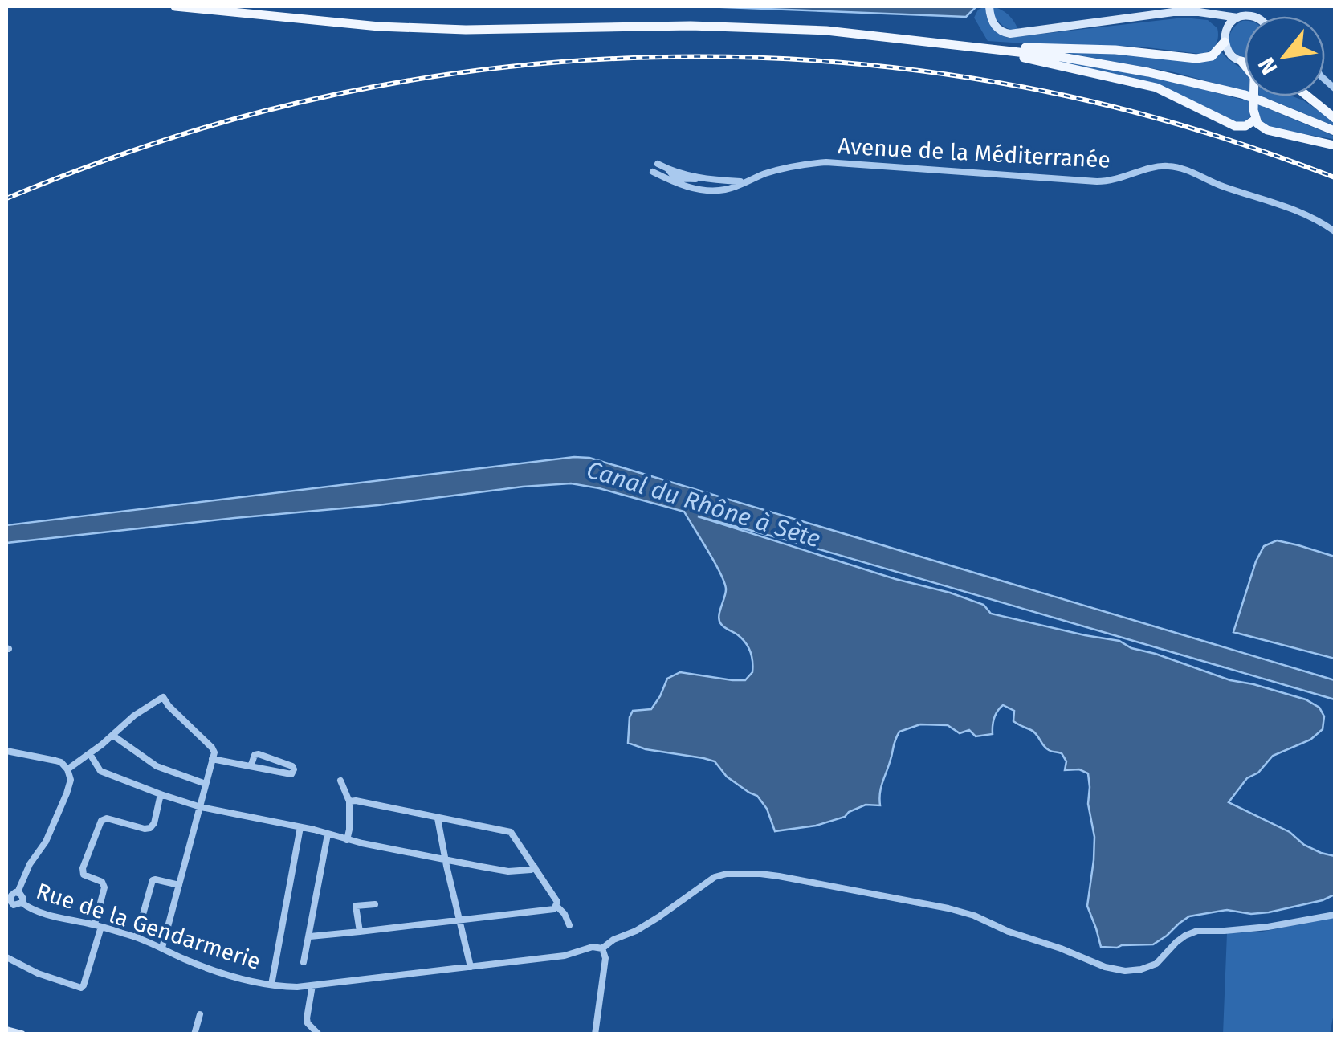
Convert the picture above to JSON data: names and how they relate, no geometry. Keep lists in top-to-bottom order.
{
  "streets": {
    "street": ["Avenue de la Méditerranée", "Rue de la Gendarmerie"]
  },
  "water": ["Canal du Rhône à Sète"],
  "north": "bottom left"
}
